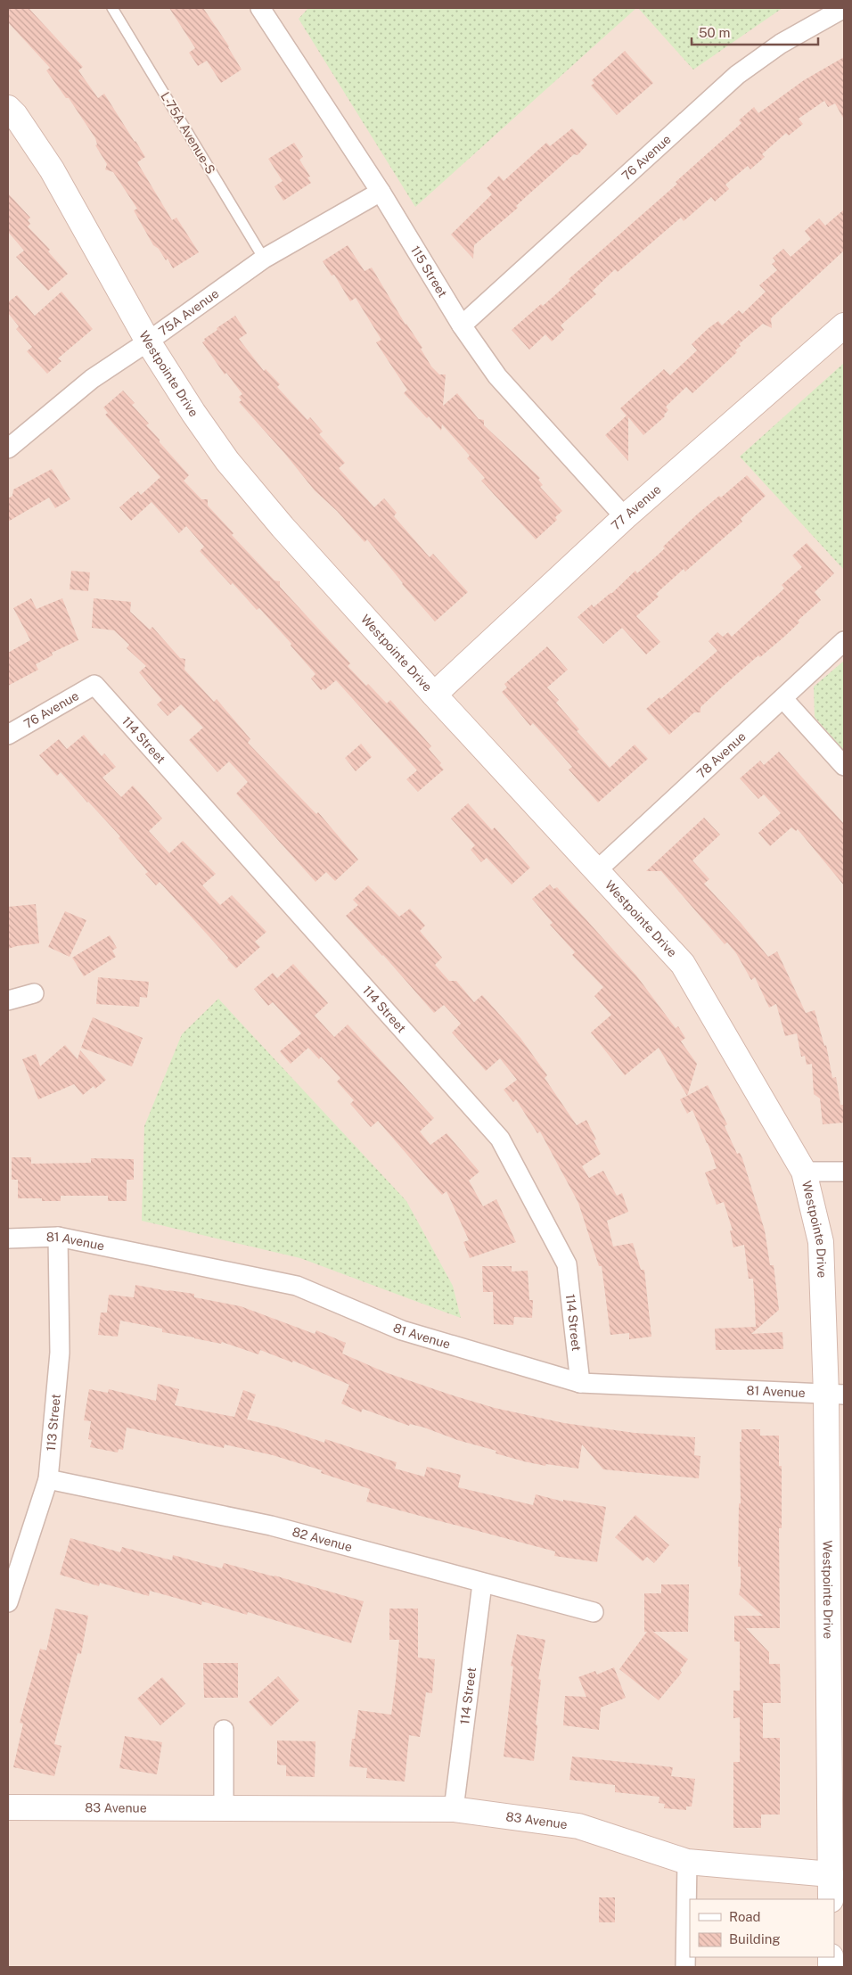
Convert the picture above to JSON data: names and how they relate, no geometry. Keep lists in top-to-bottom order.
{
  "streets": {
    "street": [
      "76 Avenue",
      "115 Street",
      "75A Avenue",
      "Westpointe Drive",
      "77 Avenue",
      "114 Street",
      "78 Avenue",
      "81 Avenue",
      "113 Street",
      "82 Avenue",
      "83 Avenue"
    ],
    "lane": ["L-75A Avenue-S"]
  },
  "crossings": [
    ["L-75A Avenue-S", "75A Avenue"],
    ["76 Avenue", "115 Street"],
    ["76 Avenue", "114 Street"],
    ["115 Street", "75A Avenue"],
    ["115 Street", "77 Avenue"],
    ["75A Avenue", "Westpointe Drive"],
    ["Westpointe Drive", "77 Avenue"],
    ["Westpointe Drive", "78 Avenue"],
    ["Westpointe Drive", "81 Avenue"],
    ["Westpointe Drive", "83 Avenue"],
    ["114 Street", "81 Avenue"],
    ["114 Street", "82 Avenue"],
    ["114 Street", "83 Avenue"],
    ["81 Avenue", "113 Street"],
    ["113 Street", "82 Avenue"]
  ],
  "legend": ["Road", "Building"],
  "scale_bar": "50 m"
}
